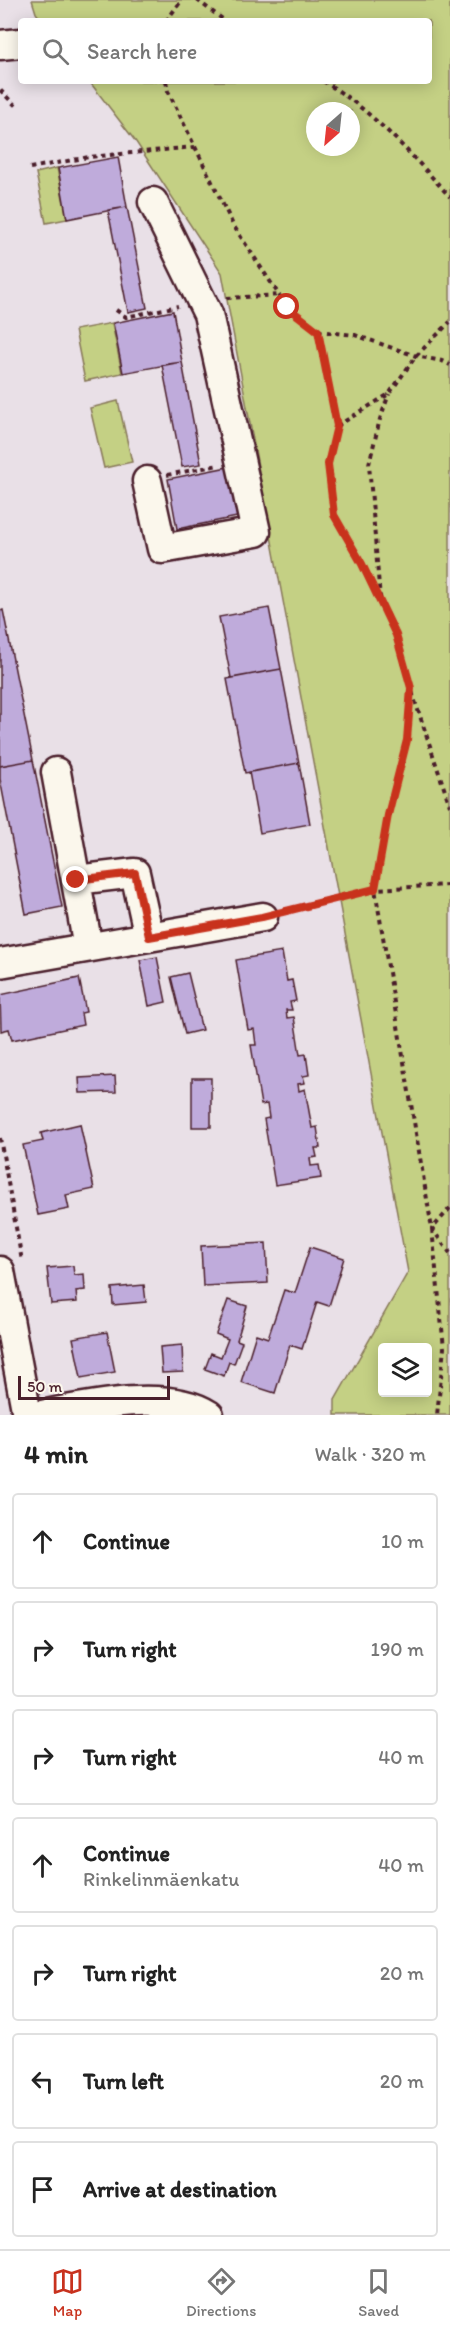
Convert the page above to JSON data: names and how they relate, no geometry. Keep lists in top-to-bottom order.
{
  "scale_bar": "50 m",
  "north": "bottom left",
  "page": {
    "search": "Search here",
    "scale": "50 m",
    "heading": ["4 min", "Walk · 320 m"],
    "list": [
      ["Continue", "10 m"],
      ["Turn right", "190 m"],
      ["Turn right", "40 m"],
      ["Continue", "Rinkelinmäenkatu", "40 m"],
      ["Turn right", "20 m"],
      ["Turn left", "20 m"],
      "Arrive at destination"
    ],
    "nav": ["Map", "Directions", "Saved"]
  }
}
